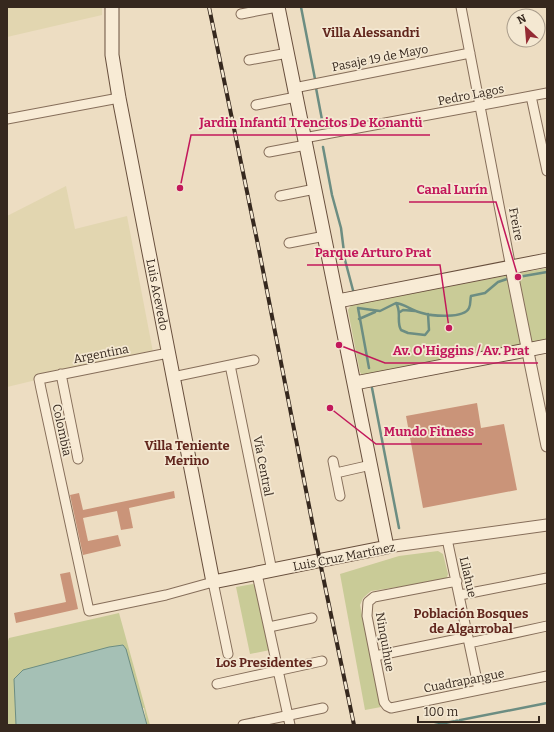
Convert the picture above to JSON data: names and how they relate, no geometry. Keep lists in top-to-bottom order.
{
  "streets": {
    "main road": ["Luis Acevedo", "Luis Cruz Martínez"],
    "street": [
      "Pasaje 19 de Mayo",
      "Pedro Lagos",
      "Freire",
      "Argentina",
      "Colombia",
      "Vía Central",
      "Lilahue",
      "Ninquihue",
      "Cuadrapangue"
    ]
  },
  "crossings": [
    ["Pasaje 19 de Mayo", "Freire"],
    ["Pedro Lagos", "Freire"],
    ["Luis Acevedo", "Argentina"],
    ["Luis Acevedo", "Colombia"],
    ["Luis Acevedo", "Luis Cruz Martínez"],
    ["Argentina", "Colombia"],
    ["Colombia", "Luis Cruz Martínez"],
    ["Vía Central", "Luis Cruz Martínez"],
    ["Luis Cruz Martínez", "Lilahue"],
    ["Lilahue", "Ninquihue"],
    ["Lilahue", "Cuadrapangue"],
    ["Ninquihue", "Cuadrapangue"]
  ],
  "districts": [
    "Villa Alessandri",
    "Villa Teniente Merino",
    "Población Bosques de Algarrobal",
    "Los Presidentes"
  ],
  "places": [
    "Jardin Infantíl Trencitos De Konantü",
    "Canal Lurín",
    "Parque Arturo Prat",
    "Av. O'Higgins / Av. Prat",
    "Mundo Fitness"
  ],
  "scale_bar": "100 m",
  "north": "top left"
}
